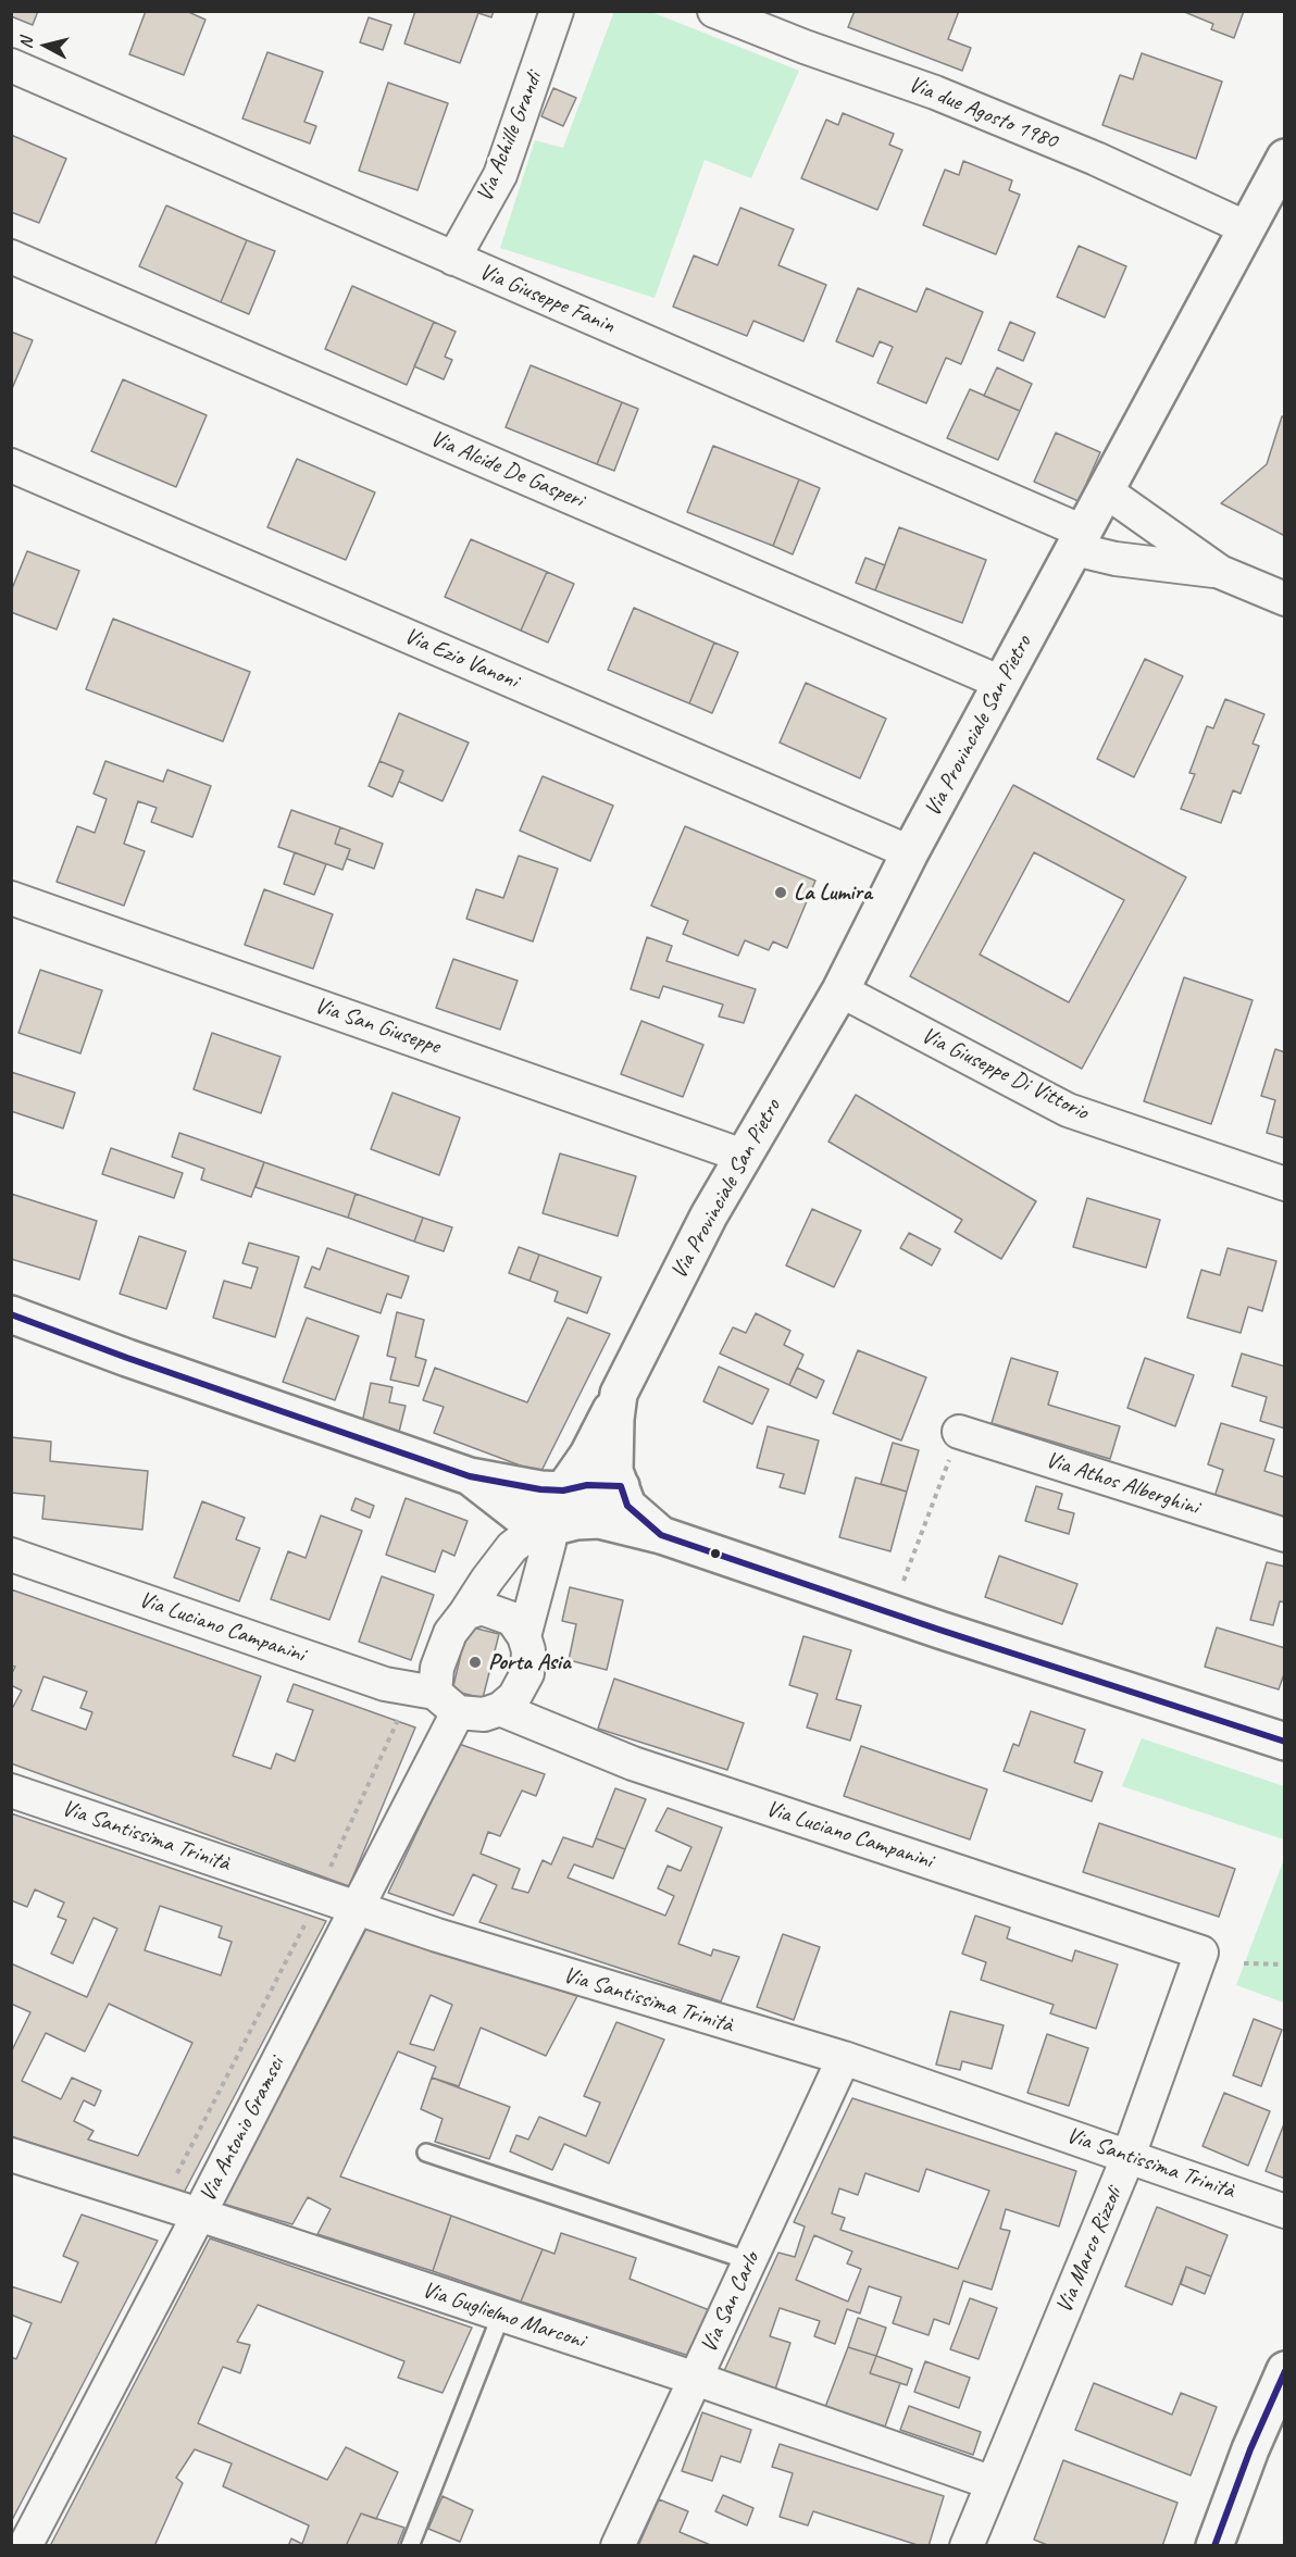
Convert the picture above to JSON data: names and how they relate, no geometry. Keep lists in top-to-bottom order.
{
  "streets": {
    "main road": ["Via Provinciale San Pietro"],
    "street": [
      "Via due Agosto 1980",
      "Via Achille Grandi",
      "Via Giuseppe Fanin",
      "Via Alcide De Gasperi",
      "Via Ezio Vanoni",
      "Via San Giuseppe",
      "Via Giuseppe Di Vittorio",
      "Via Athos Alberghini",
      "Via Luciano Campanini",
      "Via Santissima Trinità",
      "Via Antonio Gramsci",
      "Via Marco Rizzoli",
      "Via San Carlo",
      "Via Guglielmo Marconi"
    ]
  },
  "crossings": [
    ["Via due Agosto 1980", "Via Provinciale San Pietro"],
    ["Via Achille Grandi", "Via Giuseppe Fanin"],
    ["Via Giuseppe Fanin", "Via Provinciale San Pietro"],
    ["Via Alcide De Gasperi", "Via Provinciale San Pietro"],
    ["Via Ezio Vanoni", "Via Provinciale San Pietro"],
    ["Via Provinciale San Pietro", "Via San Giuseppe"],
    ["Via Provinciale San Pietro", "Via Giuseppe Di Vittorio"],
    ["Via Luciano Campanini", "Via Antonio Gramsci"],
    ["Via Luciano Campanini", "Via Marco Rizzoli"],
    ["Via Santissima Trinità", "Via Antonio Gramsci"],
    ["Via Santissima Trinità", "Via Marco Rizzoli"],
    ["Via Santissima Trinità", "Via San Carlo"],
    ["Via Antonio Gramsci", "Via Guglielmo Marconi"],
    ["Via Marco Rizzoli", "Via Guglielmo Marconi"],
    ["Via San Carlo", "Via Guglielmo Marconi"]
  ],
  "places": ["La Lumira", "Porta Asia"],
  "north": "left"
}
